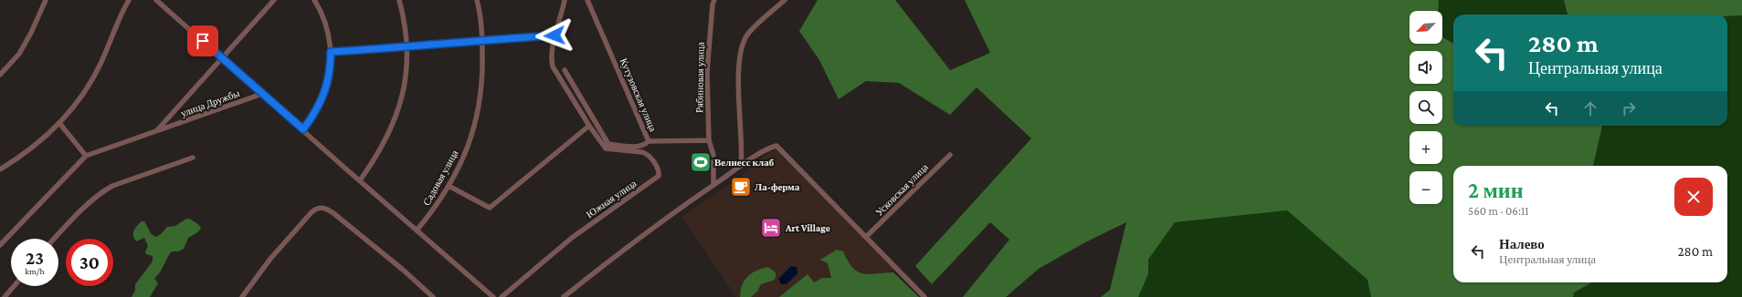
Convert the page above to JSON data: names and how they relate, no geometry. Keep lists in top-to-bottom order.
{
  "streets": {
    "street": [
      "Рябиновая улица",
      "Кутузовская улица",
      "улица Дружбы",
      "Садовая улица",
      "Усковская улица",
      "Южная улица"
    ]
  },
  "crossings": [
    ["Рябиновая улица", "Кутузовская улица"]
  ],
  "places": {
    "sports": ["Велнесс клаб"],
    "cafe": ["Ла-ферма"],
    "hotel": ["Art Village"]
  },
  "north": "bottom left",
  "page": {
    "map_buttons": ["+", "−"],
    "turn": ["280 m", "Центральная улица"],
    "heading": ["2 мин", "560 m · 06:11"],
    "list": [
      {
        "name": "Налево",
        "note": "Центральная улица",
        "value": "280 m"
      }
    ],
    "speed": "23 km/h",
    "limit": "30"
  }
}
